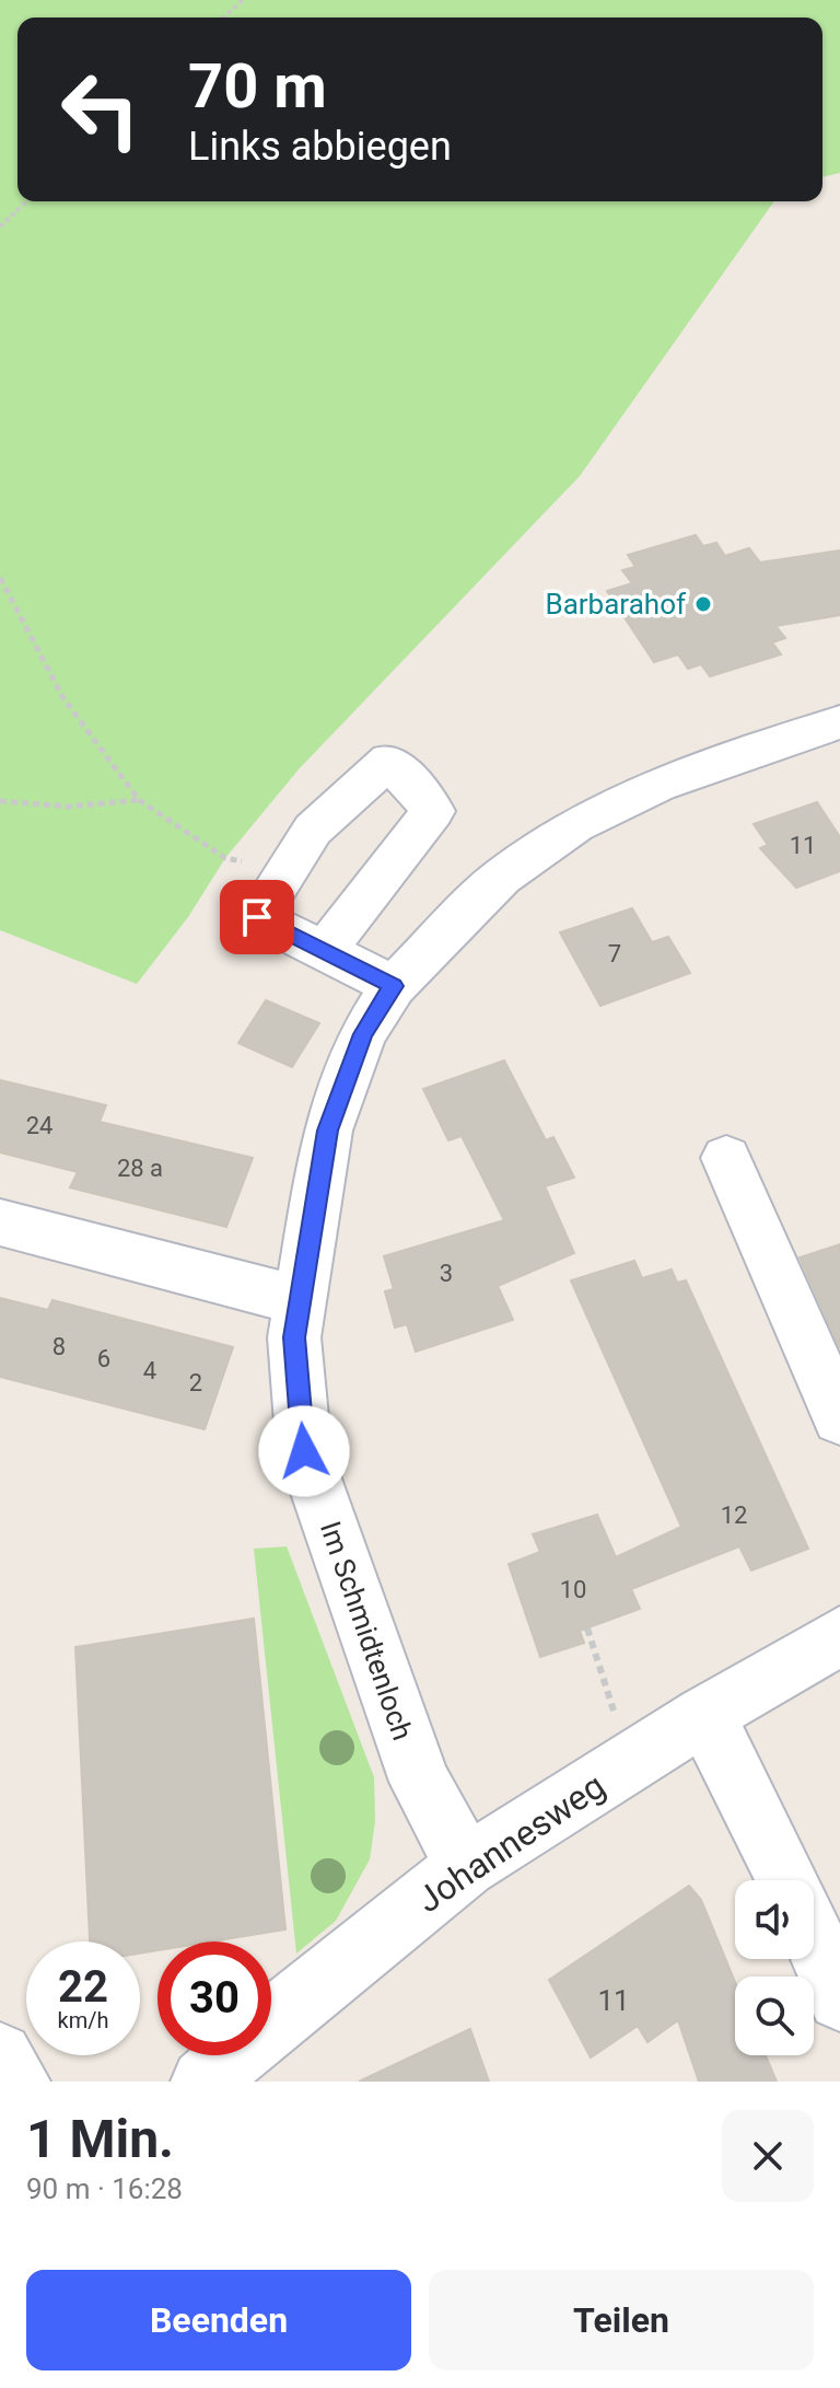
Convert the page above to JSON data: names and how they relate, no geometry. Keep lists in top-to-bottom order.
{
  "streets": {
    "street": ["Im Schmidtenloch", "Johannesweg"]
  },
  "crossings": [
    ["Im Schmidtenloch", "Johannesweg"]
  ],
  "places": ["Barbarahof"],
  "house_numbers": [
    "11",
    "7",
    "24",
    "28 a",
    "3",
    "8",
    "6",
    "4",
    "2",
    "12",
    "10",
    "11"
  ],
  "page": {
    "turn": ["70 m", "Links abbiegen"],
    "speed": "22 km/h",
    "limit": "30",
    "heading": ["1 Min.", "90 m · 16:28"],
    "buttons": ["Beenden", "Teilen"]
  }
}
